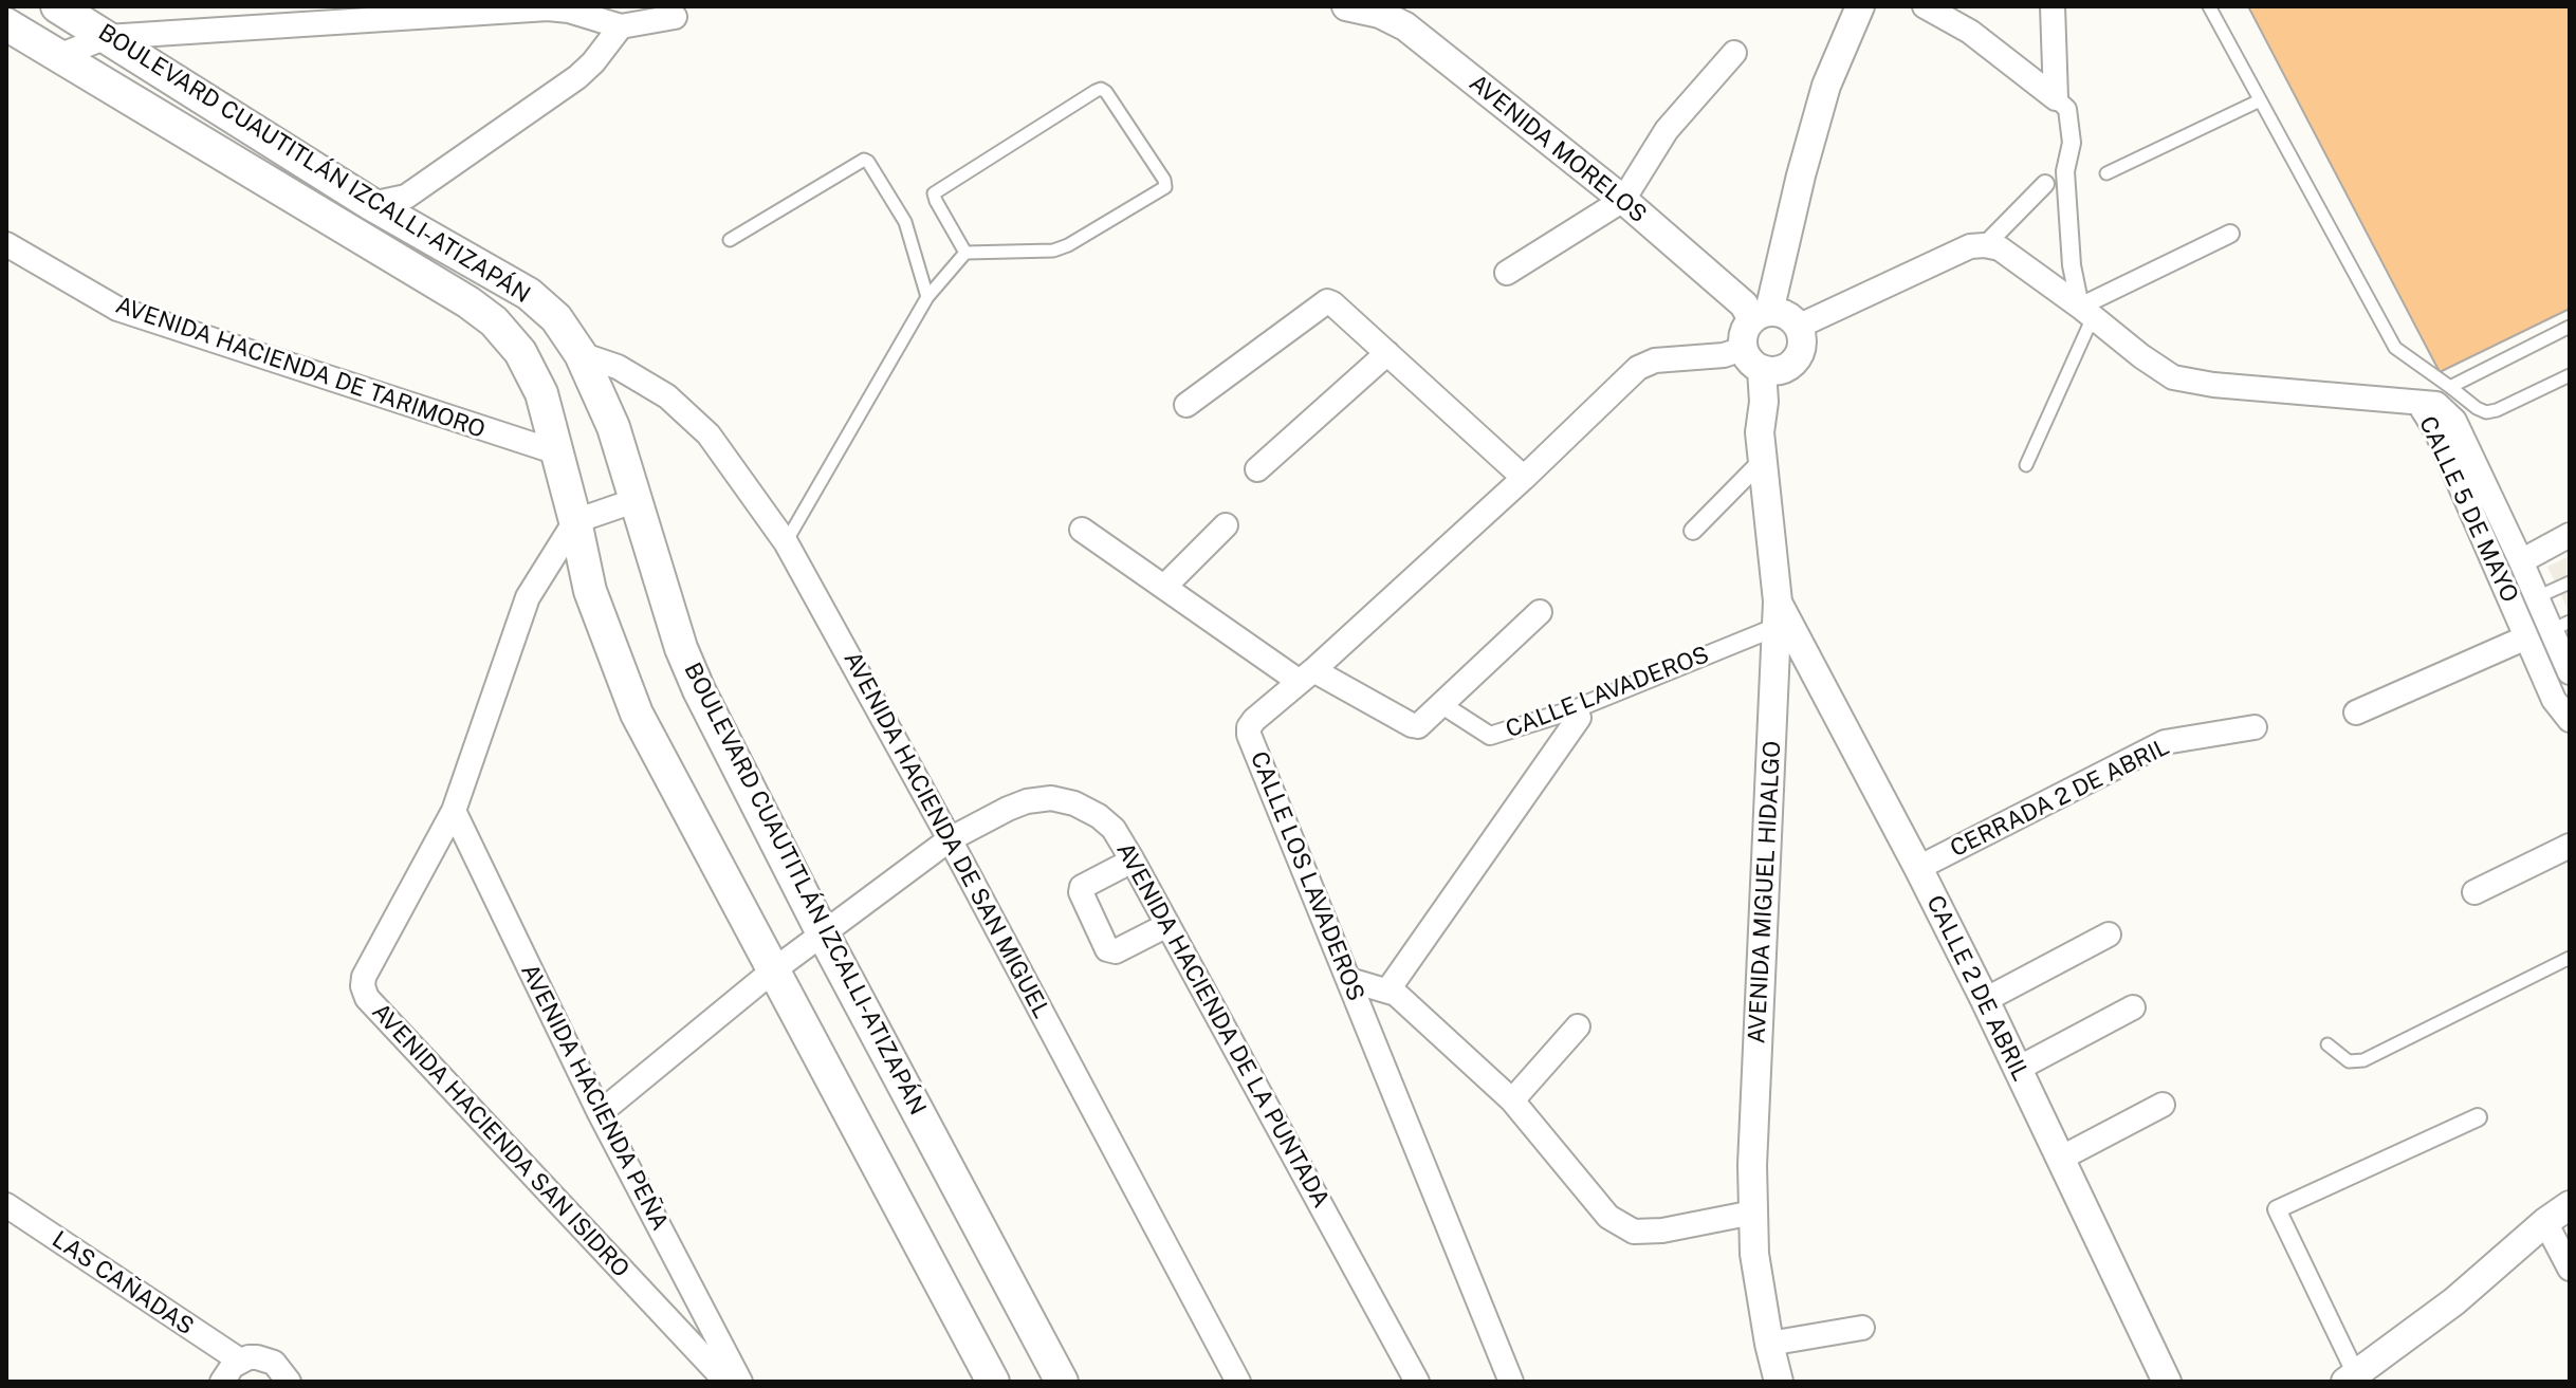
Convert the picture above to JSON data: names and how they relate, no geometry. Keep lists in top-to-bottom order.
{
  "streets": {
    "main road": ["BOULEVARD CUAUTITLÁN IZCALLI-ATIZAPÁN"],
    "street": [
      "AVENIDA MORELOS",
      "AVENIDA HACIENDA DE TARIMORO",
      "CALLE 5 DE MAYO",
      "CALLE LAVADEROS",
      "CERRADA 2 DE ABRIL",
      "AVENIDA HACIENDA DE SAN MIGUEL",
      "CALLE LOS LAVADEROS",
      "AVENIDA MIGUEL HIDALGO",
      "CALLE 2 DE ABRIL",
      "AVENIDA HACIENDA DE LA PUNTADA",
      "AVENIDA HACIENDA PEÑA",
      "AVENIDA HACIENDA SAN ISIDRO",
      "LAS CAÑADAS"
    ]
  },
  "crossings": [
    ["AVENIDA MORELOS", "CALLE LOS LAVADEROS"],
    ["AVENIDA MORELOS", "AVENIDA MIGUEL HIDALGO"],
    ["BOULEVARD CUAUTITLÁN IZCALLI-ATIZAPÁN", "AVENIDA HACIENDA DE TARIMORO"],
    ["BOULEVARD CUAUTITLÁN IZCALLI-ATIZAPÁN", "AVENIDA HACIENDA DE SAN MIGUEL"],
    ["BOULEVARD CUAUTITLÁN IZCALLI-ATIZAPÁN", "AVENIDA HACIENDA DE LA PUNTADA"],
    ["BOULEVARD CUAUTITLÁN IZCALLI-ATIZAPÁN", "AVENIDA HACIENDA SAN ISIDRO"],
    ["CALLE LAVADEROS", "AVENIDA MIGUEL HIDALGO"],
    ["CALLE LAVADEROS", "CALLE 2 DE ABRIL"],
    ["CERRADA 2 DE ABRIL", "CALLE 2 DE ABRIL"],
    ["AVENIDA HACIENDA DE SAN MIGUEL", "AVENIDA HACIENDA DE LA PUNTADA"],
    ["CALLE LOS LAVADEROS", "AVENIDA MIGUEL HIDALGO"],
    ["AVENIDA MIGUEL HIDALGO", "CALLE 2 DE ABRIL"],
    ["AVENIDA HACIENDA DE LA PUNTADA", "AVENIDA HACIENDA PEÑA"],
    ["AVENIDA HACIENDA PEÑA", "AVENIDA HACIENDA SAN ISIDRO"]
  ]
}
